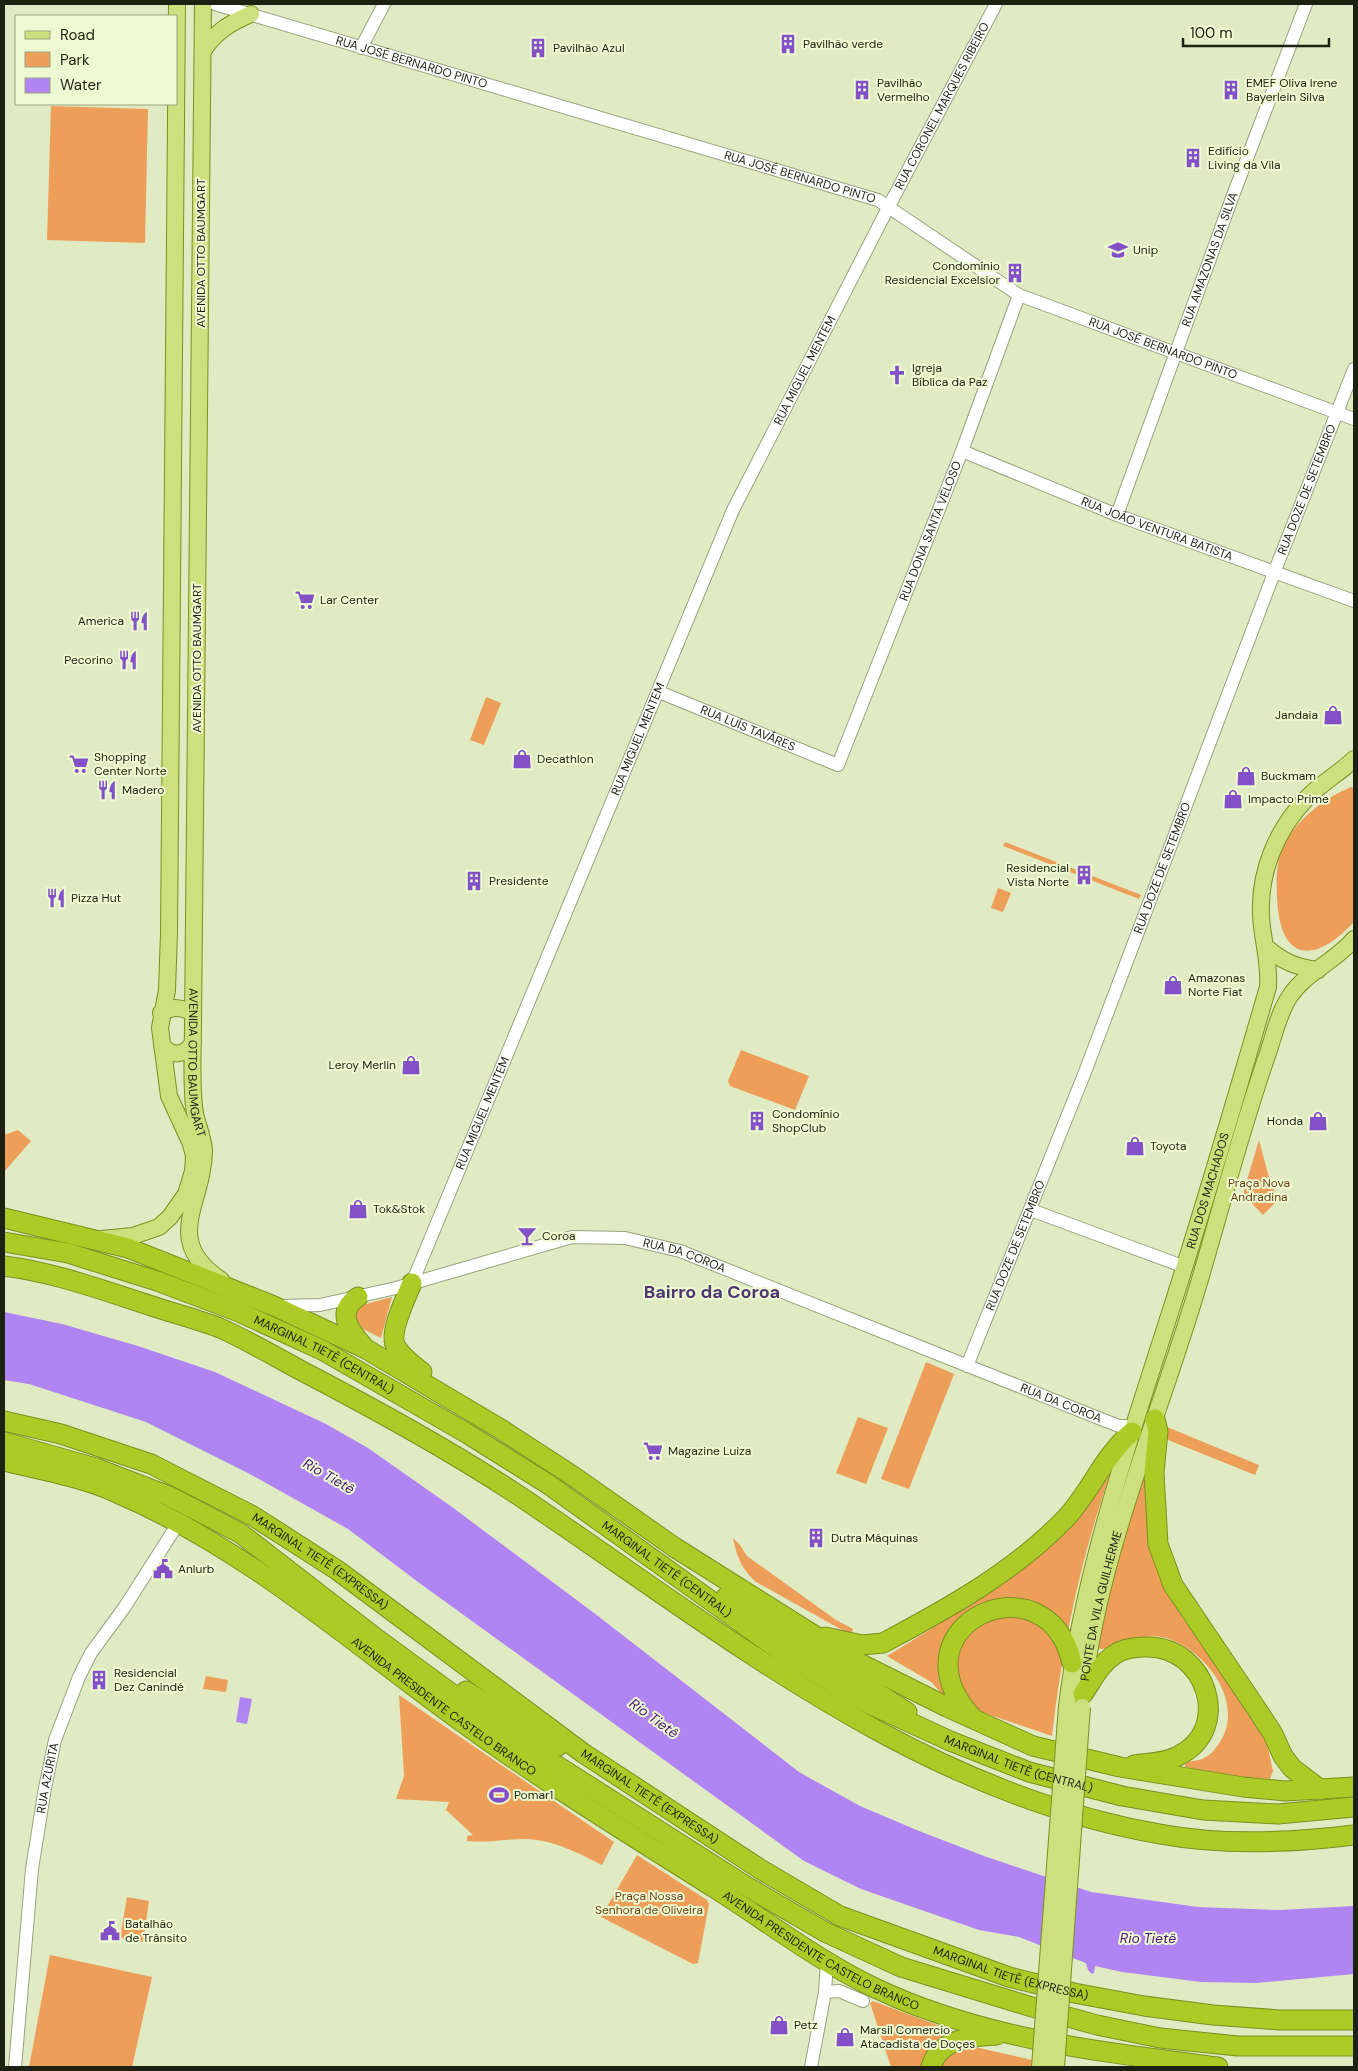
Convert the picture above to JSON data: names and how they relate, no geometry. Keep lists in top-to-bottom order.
{
  "streets": {
    "highway": ["MARGINAL TIETÊ (CENTRAL)", "MARGINAL TIETÊ (EXPRESSA)", "AVENIDA PRESIDENTE CASTELO BRANCO"],
    "main road": ["AVENIDA OTTO BAUMGART", "RUA DOS MACHADOS", "PONTE DA VILA GUILHERME"],
    "street": [
      "RUA JOSÉ BERNARDO PINTO",
      "RUA CORONEL MARQUES RIBEIRO",
      "RUA AMAZONAS DA SILVA",
      "RUA MIGUEL MENTEM",
      "RUA DOZE DE SETEMBRO",
      "RUA JOÃO VENTURA BATISTA",
      "RUA DONA SANTA VELOSO",
      "RUA LUÍS TAVÁRES",
      "RUA DA COROA",
      "RUA AZURITA"
    ]
  },
  "crossings": [
    ["RUA JOSÉ BERNARDO PINTO", "RUA CORONEL MARQUES RIBEIRO"],
    ["RUA JOSÉ BERNARDO PINTO", "RUA AMAZONAS DA SILVA"],
    ["RUA JOSÉ BERNARDO PINTO", "RUA MIGUEL MENTEM"],
    ["RUA JOSÉ BERNARDO PINTO", "RUA DOZE DE SETEMBRO"],
    ["RUA JOSÉ BERNARDO PINTO", "RUA DONA SANTA VELOSO"],
    ["RUA CORONEL MARQUES RIBEIRO", "RUA MIGUEL MENTEM"],
    ["RUA AMAZONAS DA SILVA", "RUA JOÃO VENTURA BATISTA"],
    ["RUA MIGUEL MENTEM", "RUA LUÍS TAVÁRES"],
    ["RUA MIGUEL MENTEM", "RUA DA COROA"],
    ["RUA DOZE DE SETEMBRO", "RUA JOÃO VENTURA BATISTA"],
    ["RUA DOZE DE SETEMBRO", "RUA DA COROA"],
    ["RUA JOÃO VENTURA BATISTA", "RUA DONA SANTA VELOSO"],
    ["RUA DONA SANTA VELOSO", "RUA LUÍS TAVÁRES"],
    ["RUA DOS MACHADOS", "RUA DA COROA"],
    ["RUA DOS MACHADOS", "PONTE DA VILA GUILHERME"],
    ["RUA DA COROA", "PONTE DA VILA GUILHERME"],
    ["AVENIDA PRESIDENTE CASTELO BRANCO", "RUA AZURITA"]
  ],
  "districts": ["Bairro da Coroa"],
  "water": ["Rio Tietê"],
  "parks": ["Praça Nova Andradina", "Praça Nossa Senhora de Oliveira"],
  "places": {
    "building": [
      "Pavilhão verde",
      "Pavilhão Azul",
      "Pavilhão Vermelho",
      "EMEF Oliva Irene Bayerlein Silva",
      "Edifício Living da Vila",
      "Condomínio Residencial Excelsior",
      "Residencial Vista Norte",
      "Presidente",
      "Condomínio ShopClub",
      "Dutra Máquinas",
      "Residencial Dez Canindé"
    ],
    "school or university": ["Unip"],
    "church": ["Igreja Bíblica da Paz"],
    "supermarket": ["Lar Center", "Shopping Center Norte", "Magazine Luiza"],
    "restaurant": [
      "America",
      "Pecorino",
      "Madero",
      "Pizza Hut"
    ],
    "shop": [
      "Jandaia",
      "Decathlon",
      "Buckmam",
      "Impacto Prime",
      "Amazonas Norte Fiat",
      "Leroy Merlin",
      "Honda",
      "Toyota",
      "Tok&Stok",
      "Petz",
      "Marsil Comercio Atacadista de Doçes"
    ],
    "bar": ["Coroa"],
    "public building": ["Anlurb", "Batalhão de Trânsito"],
    "sports": ["Pomar1"]
  },
  "legend": ["Road", "Park", "Water"],
  "scale_bar": "100 m"
}
